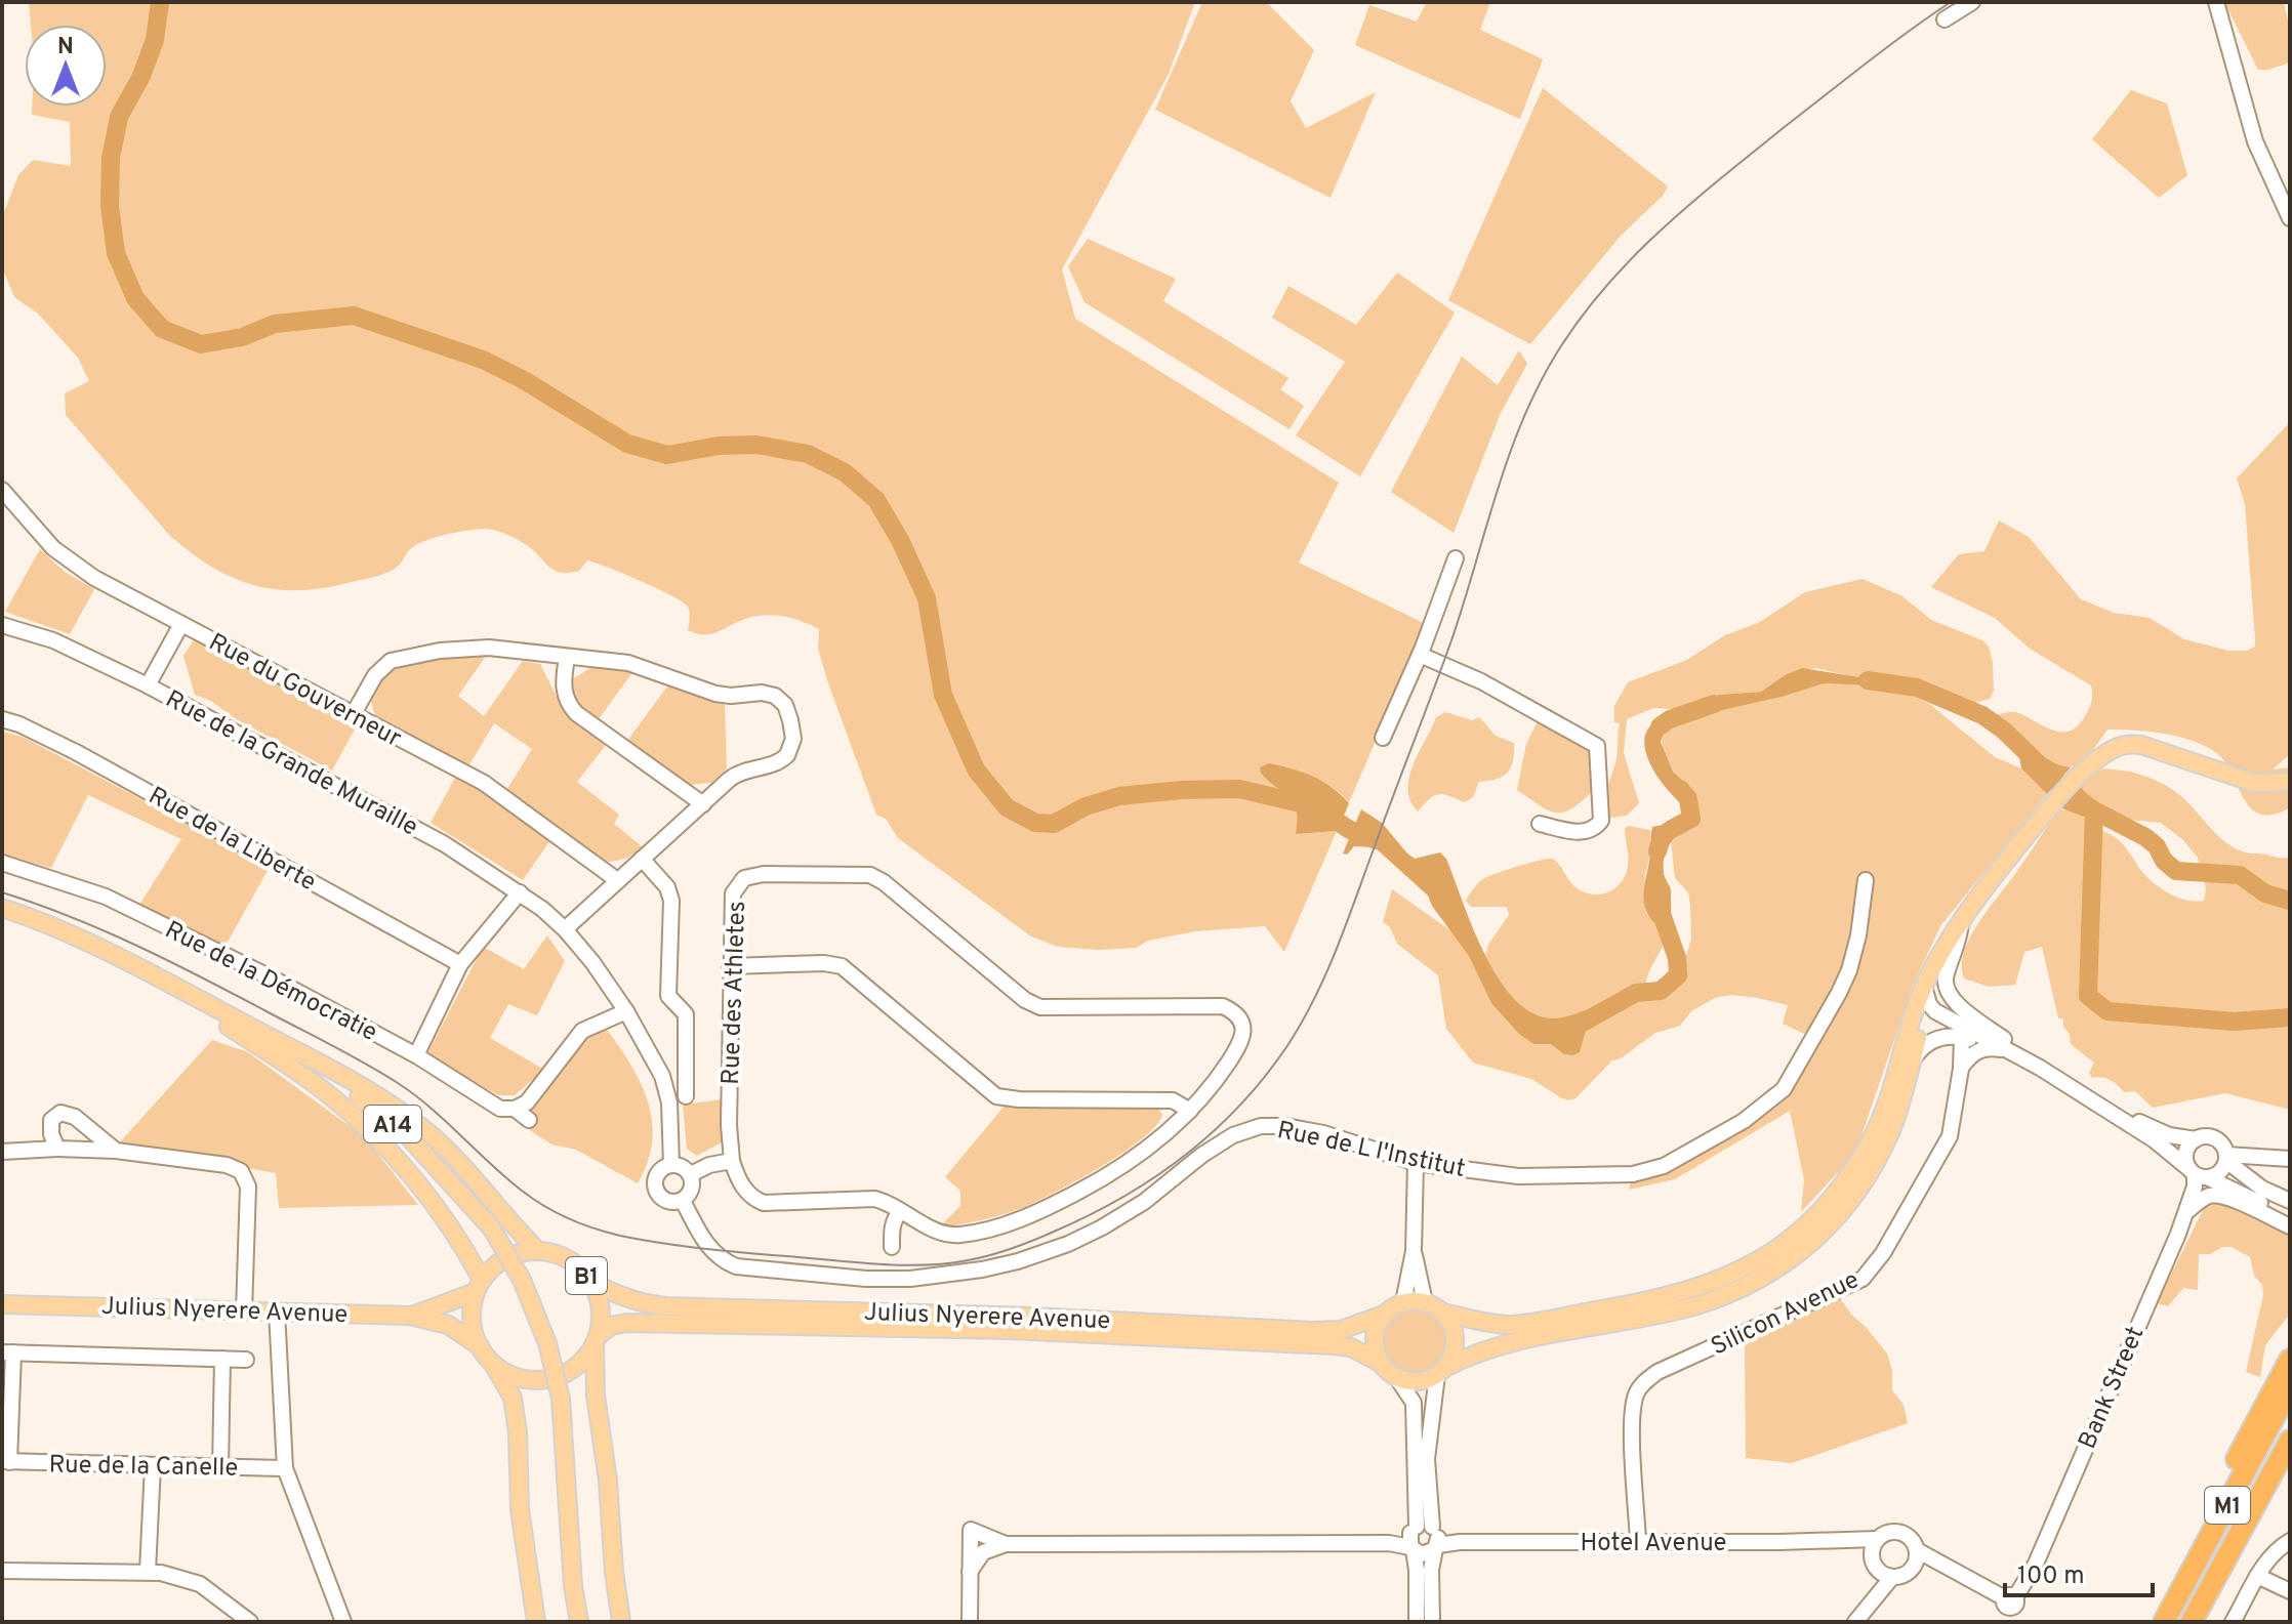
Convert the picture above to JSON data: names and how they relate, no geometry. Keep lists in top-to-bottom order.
{
  "streets": {
    "highway": ["M1"],
    "main road": ["A14", "B1", "Julius Nyerere Avenue"],
    "street": [
      "Rue du Gouverneur",
      "Rue de la Grande Muraille",
      "Rue de la Liberte",
      "Rue de la Démocratie",
      "Rue des Athletes",
      "Rue de L l'Institut",
      "Silicon Avenue",
      "Bank Street",
      "Rue de la Canelle",
      "Hotel Avenue"
    ]
  },
  "crossings": [
    ["Rue de la Grande Muraille", "Rue de L l'Institut"],
    ["B1", "Julius Nyerere Avenue"],
    ["Silicon Avenue", "Hotel Avenue"]
  ],
  "scale_bar": "100 m",
  "north": "top"
}
